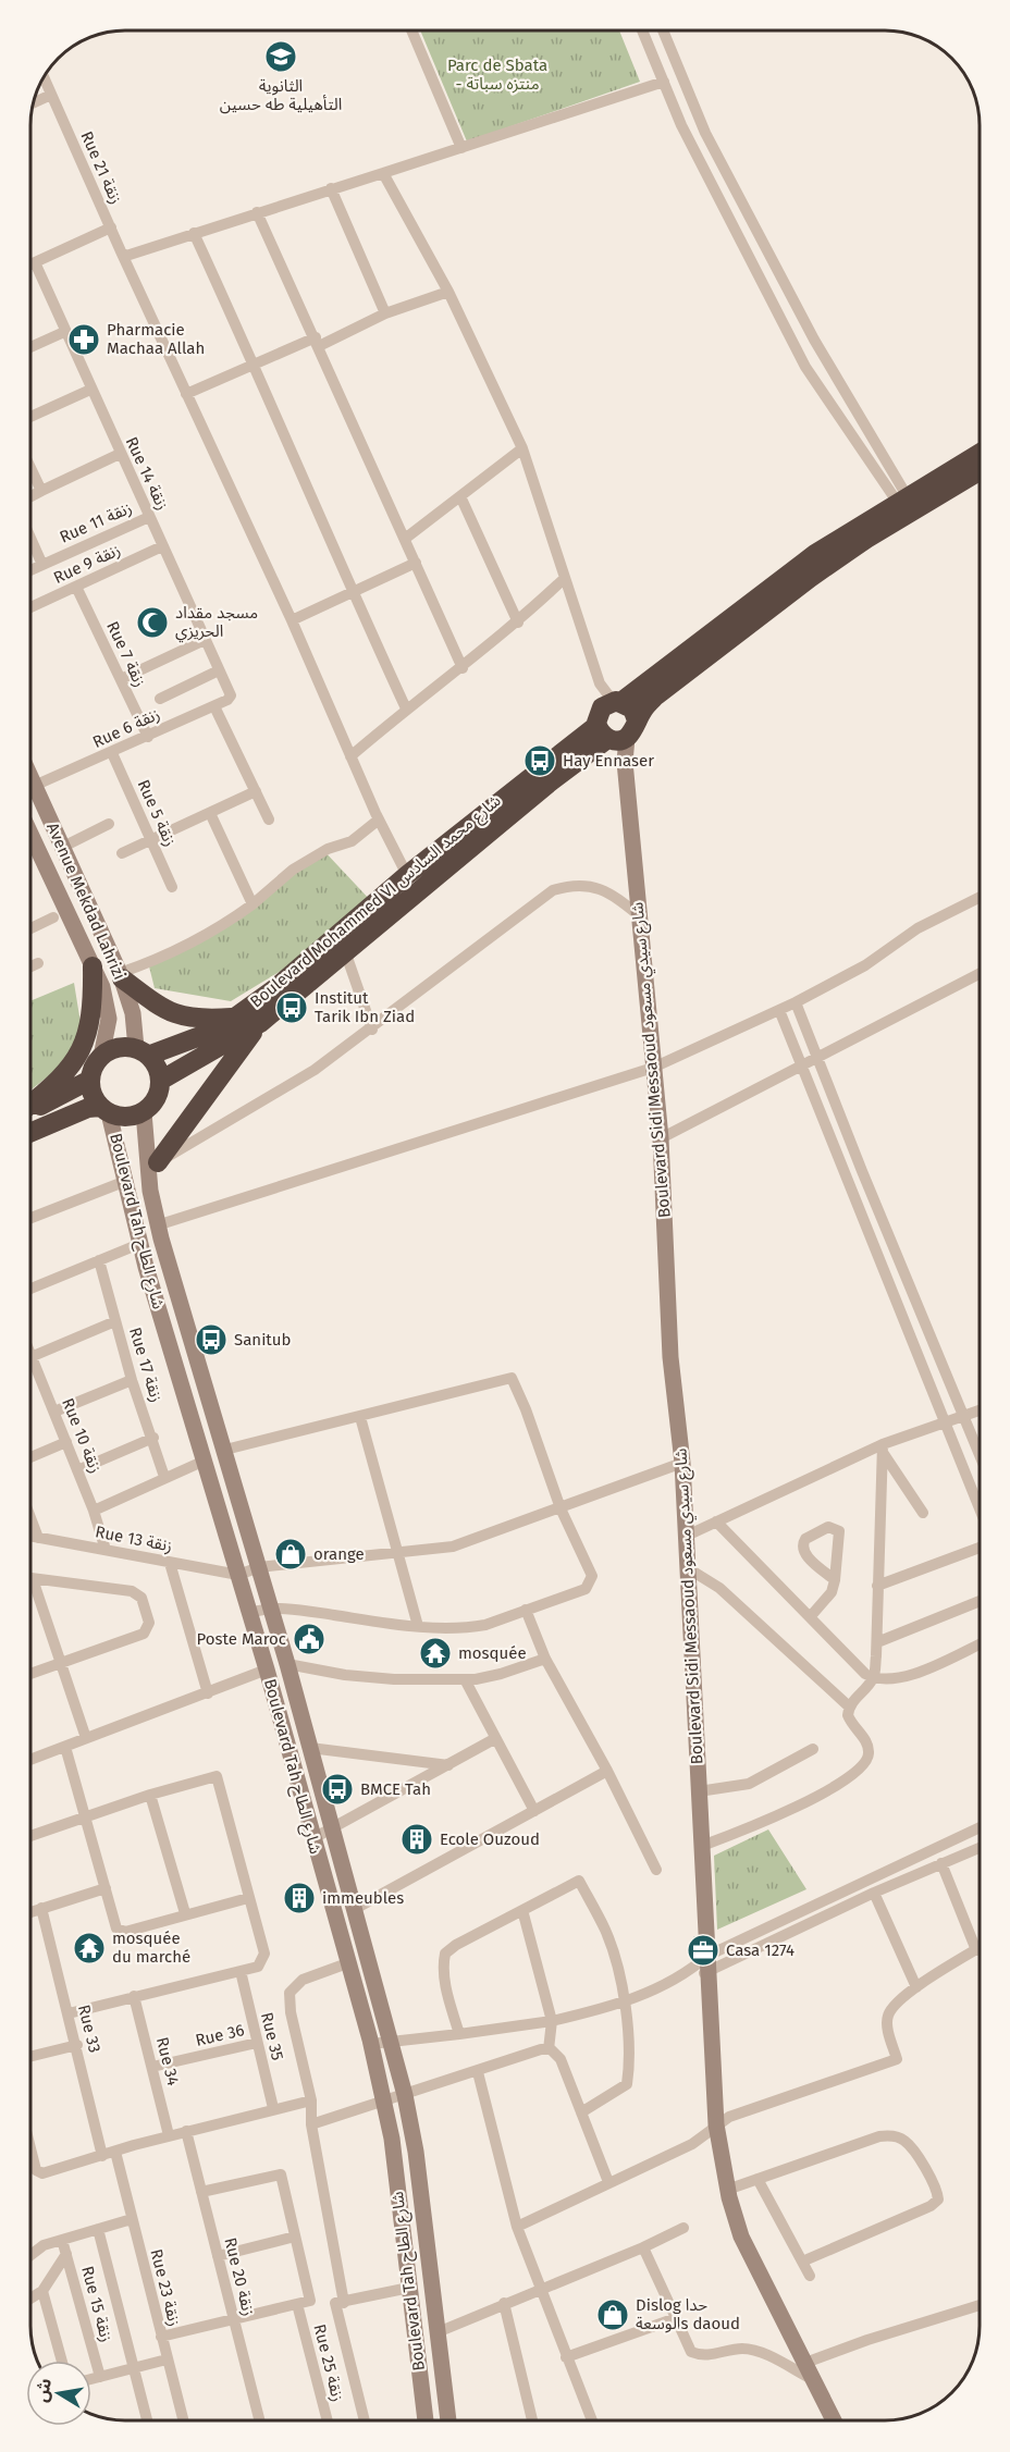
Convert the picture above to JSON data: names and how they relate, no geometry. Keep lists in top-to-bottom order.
{
  "streets": {
    "highway": ["Boulevard Mohammed VI شارع محمد السادس"],
    "street": [
      "Rue 21 زنقة",
      "Rue 14 زنقة",
      "Rue 11 زنقة",
      "Rue 9 زنقة",
      "Rue 7 زنقة",
      "Rue 6 زنقة",
      "Rue 5 زنقة",
      "Avenue Mekdad Lahrizi",
      "Boulevard Sidi Messaoud شارع سيدي مسعود",
      "Boulevard Tah شارع الطاح",
      "Rue 17 زنقة",
      "Rue 10 زنقة",
      "Rue 13 زنقة",
      "Rue 33",
      "Rue 36",
      "Rue 35",
      "Rue 34",
      "Rue 20 زنقة",
      "Rue 23 زنقة",
      "Rue 15 زنقة",
      "Rue 25 زنقة"
    ]
  },
  "crossings": [
    ["Rue 21 زنقة", "Boulevard Mohammed VI شارع محمد السادس"],
    ["Rue 14 زنقة", "Rue 11 زنقة"],
    ["Rue 14 زنقة", "Rue 9 زنقة"],
    ["Rue 14 زنقة", "Rue 6 زنقة"],
    ["Rue 9 زنقة", "Rue 7 زنقة"],
    ["Rue 7 زنقة", "Rue 6 زنقة"],
    ["Rue 6 زنقة", "Rue 5 زنقة"],
    ["Avenue Mekdad Lahrizi", "Boulevard Mohammed VI شارع محمد السادس"],
    ["Avenue Mekdad Lahrizi", "Boulevard Tah شارع الطاح"],
    ["Boulevard Mohammed VI شارع محمد السادس", "Boulevard Sidi Messaoud شارع سيدي مسعود"],
    ["Boulevard Mohammed VI شارع محمد السادس", "Boulevard Tah شارع الطاح"],
    ["Boulevard Tah شارع الطاح", "Rue 13 زنقة"],
    ["Rue 10 زنقة", "Rue 13 زنقة"],
    ["Rue 36", "Rue 35"],
    ["Rue 36", "Rue 34"]
  ],
  "parks": ["Parc de Sbata - منتزه سباتة"],
  "places": {
    "school or university": ["الثانوية التأهيلية طه حسين"],
    "pharmacy": ["Pharmacie Machaa Allah"],
    "mosque": ["مسجد مقداد الحريزي"],
    "bus stop": [
      "Hay Ennaser",
      "Institut Tarik Ibn Ziad",
      "Sanitub",
      "BMCE Tah"
    ],
    "shop": ["orange", "Dislog حدا الوسعةs daoud"],
    "public building": ["Poste Maroc"],
    "temple": ["mosquée", "mosquée du marché"],
    "building": ["Ecole Ouzoud", "immeubles"],
    "office": ["Casa 1274"]
  },
  "north": "left"
}
